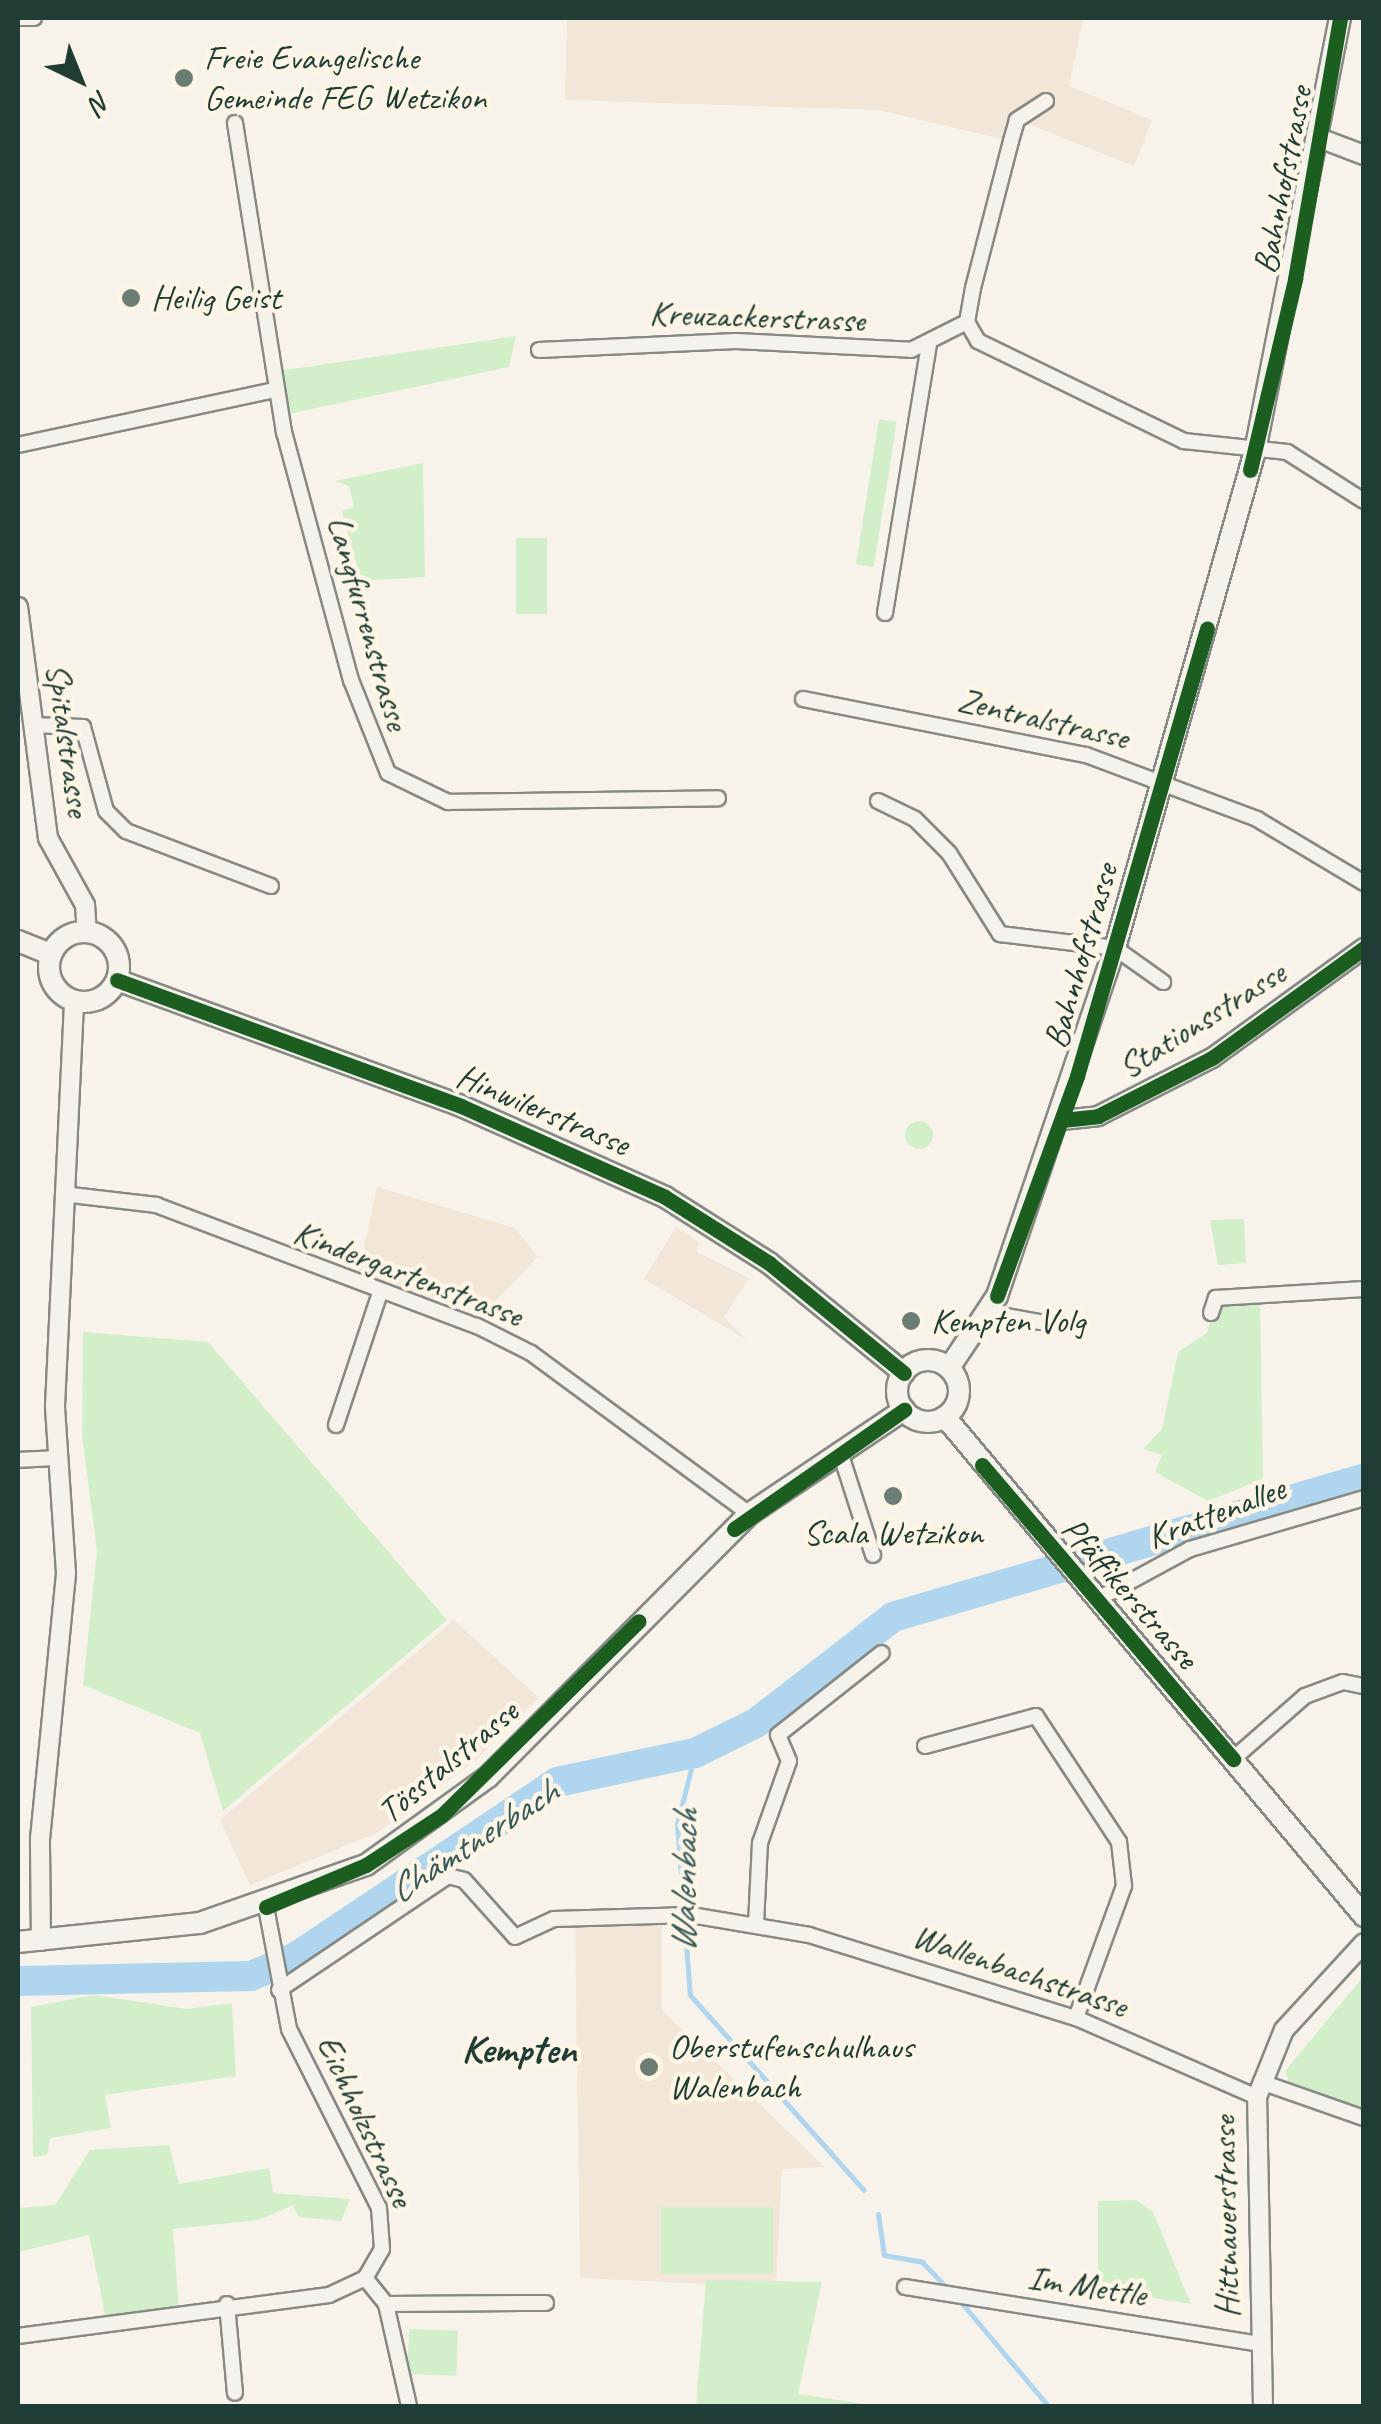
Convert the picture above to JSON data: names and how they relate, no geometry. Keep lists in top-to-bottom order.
{
  "streets": {
    "main road": [
      "Bahnhofstrasse",
      "Hinwilerstrasse",
      "Pfäffikerstrasse",
      "Tösstalstrasse"
    ],
    "street": [
      "Kreuzackerstrasse",
      "Langfurrenstrasse",
      "Zentralstrasse",
      "Spitalstrasse",
      "Stationsstrasse",
      "Kindergartenstrasse",
      "Krattenallee",
      "Wallenbachstrasse",
      "Eichholzstrasse",
      "Hittnauerstrasse",
      "Im Mettle"
    ]
  },
  "crossings": [
    ["Bahnhofstrasse", "Zentralstrasse"],
    ["Bahnhofstrasse", "Stationsstrasse"],
    ["Bahnhofstrasse", "Hinwilerstrasse"],
    ["Bahnhofstrasse", "Pfäffikerstrasse"],
    ["Bahnhofstrasse", "Tösstalstrasse"],
    ["Spitalstrasse", "Hinwilerstrasse"],
    ["Hinwilerstrasse", "Pfäffikerstrasse"],
    ["Hinwilerstrasse", "Tösstalstrasse"],
    ["Kindergartenstrasse", "Tösstalstrasse"],
    ["Krattenallee", "Pfäffikerstrasse"],
    ["Pfäffikerstrasse", "Tösstalstrasse"],
    ["Tösstalstrasse", "Eichholzstrasse"],
    ["Wallenbachstrasse", "Eichholzstrasse"],
    ["Wallenbachstrasse", "Hittnauerstrasse"],
    ["Hittnauerstrasse", "Im Mettle"]
  ],
  "districts": ["Kempten"],
  "water": ["Chämtnerbach", "Walenbach"],
  "places": [
    "Freie Evangelische Gemeinde FEG Wetzikon",
    "Heilig Geist",
    "Kempten Volg",
    "Scala Wetzikon",
    "Oberstufenschulhaus Walenbach"
  ],
  "north": "bottom right"
}
